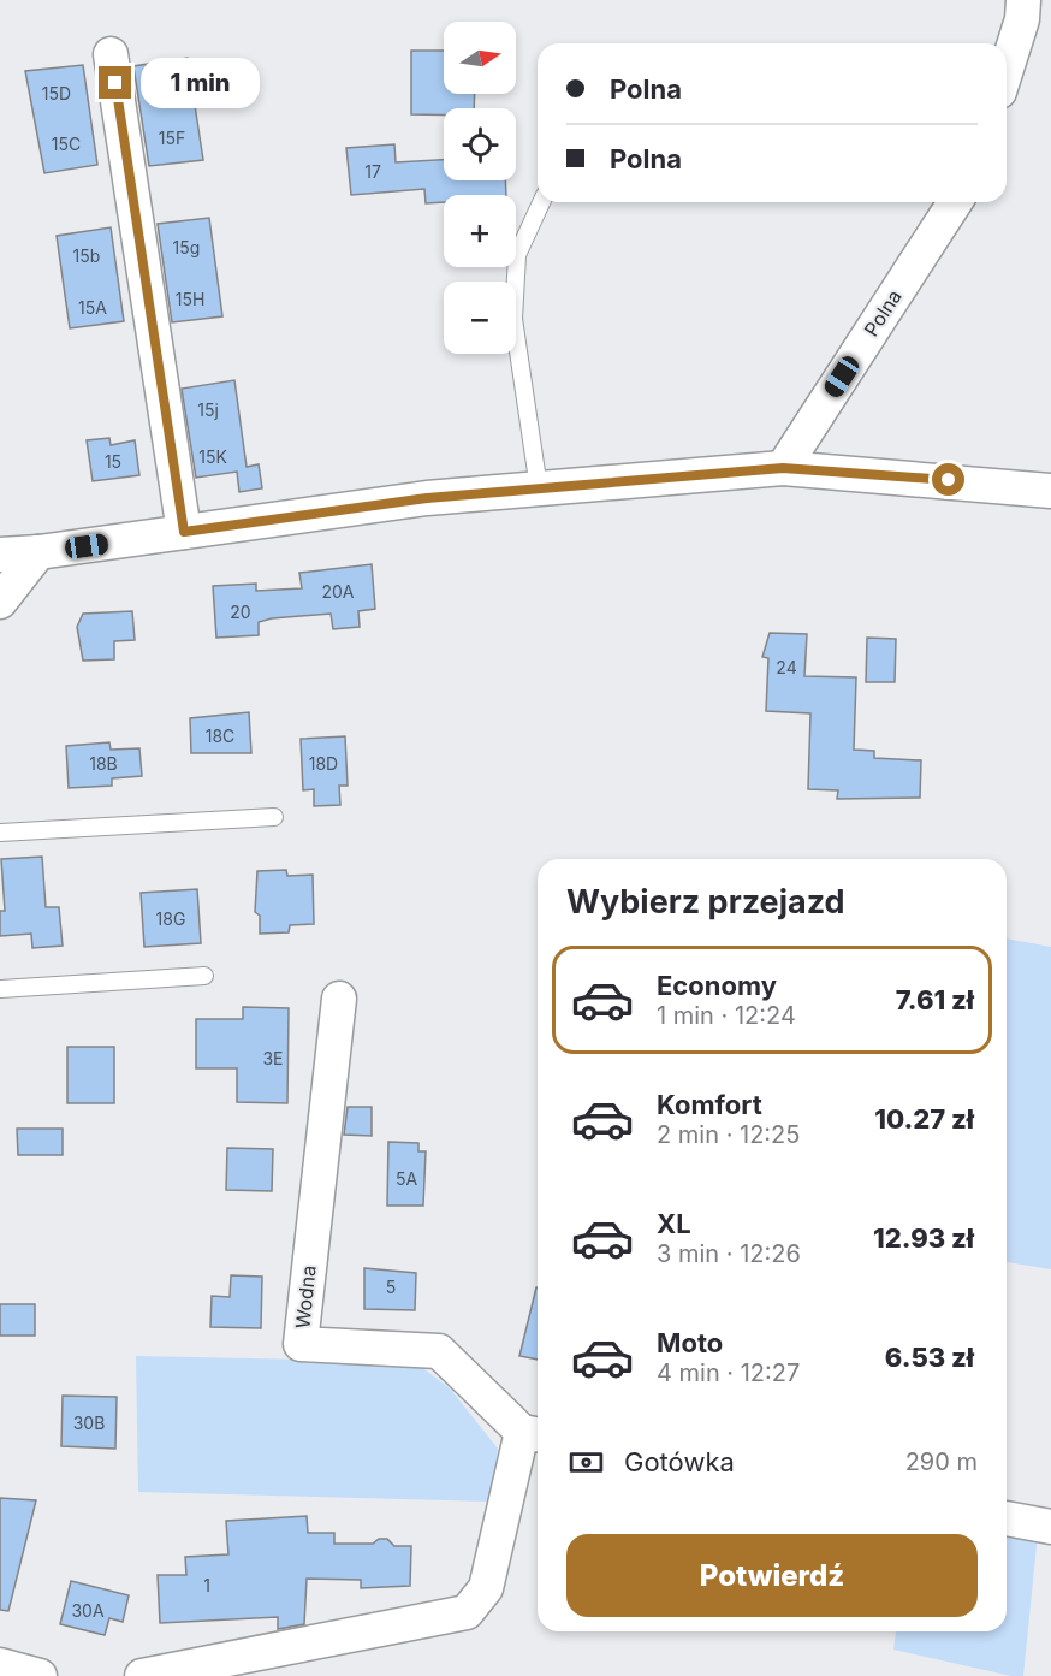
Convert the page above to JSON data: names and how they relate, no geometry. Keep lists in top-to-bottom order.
{
  "streets": {
    "street": ["Polna", "Wodna"]
  },
  "house_numbers": [
    "15D",
    "15F",
    "15C",
    "17",
    "15g",
    "15b",
    "15H",
    "15A",
    "15j",
    "15K",
    "15",
    "20A",
    "20",
    "24",
    "18C",
    "18B",
    "18D",
    "18G",
    "3E",
    "5A",
    "5",
    "30B",
    "1",
    "30A"
  ],
  "north": "right",
  "page": {
    "map_buttons": ["+", "−"],
    "banner": ["Polna", "Polna"],
    "bubble": "1 min",
    "heading": "Wybierz przejazd",
    "list": [
      {
        "name": "Economy",
        "note": "1 min · 12:24",
        "value": "7.61 zł"
      },
      {
        "name": "Komfort",
        "note": "2 min · 12:25",
        "value": "10.27 zł"
      },
      {
        "name": "XL",
        "note": "3 min · 12:26",
        "value": "12.93 zł"
      },
      {
        "name": "Moto",
        "note": "4 min · 12:27",
        "value": "6.53 zł"
      }
    ],
    "pay": ["Gotówka", "290 m"],
    "buttons": "Potwierdź"
  }
}
